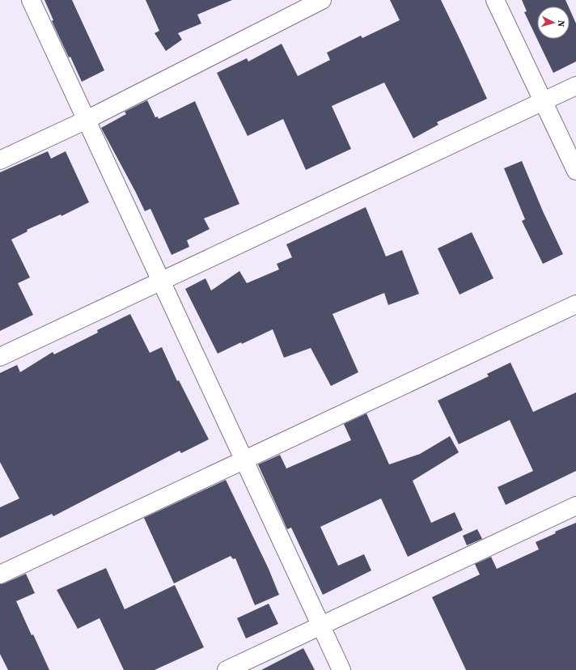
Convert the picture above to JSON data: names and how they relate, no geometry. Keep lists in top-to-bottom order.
{
  "north": "right"
}
